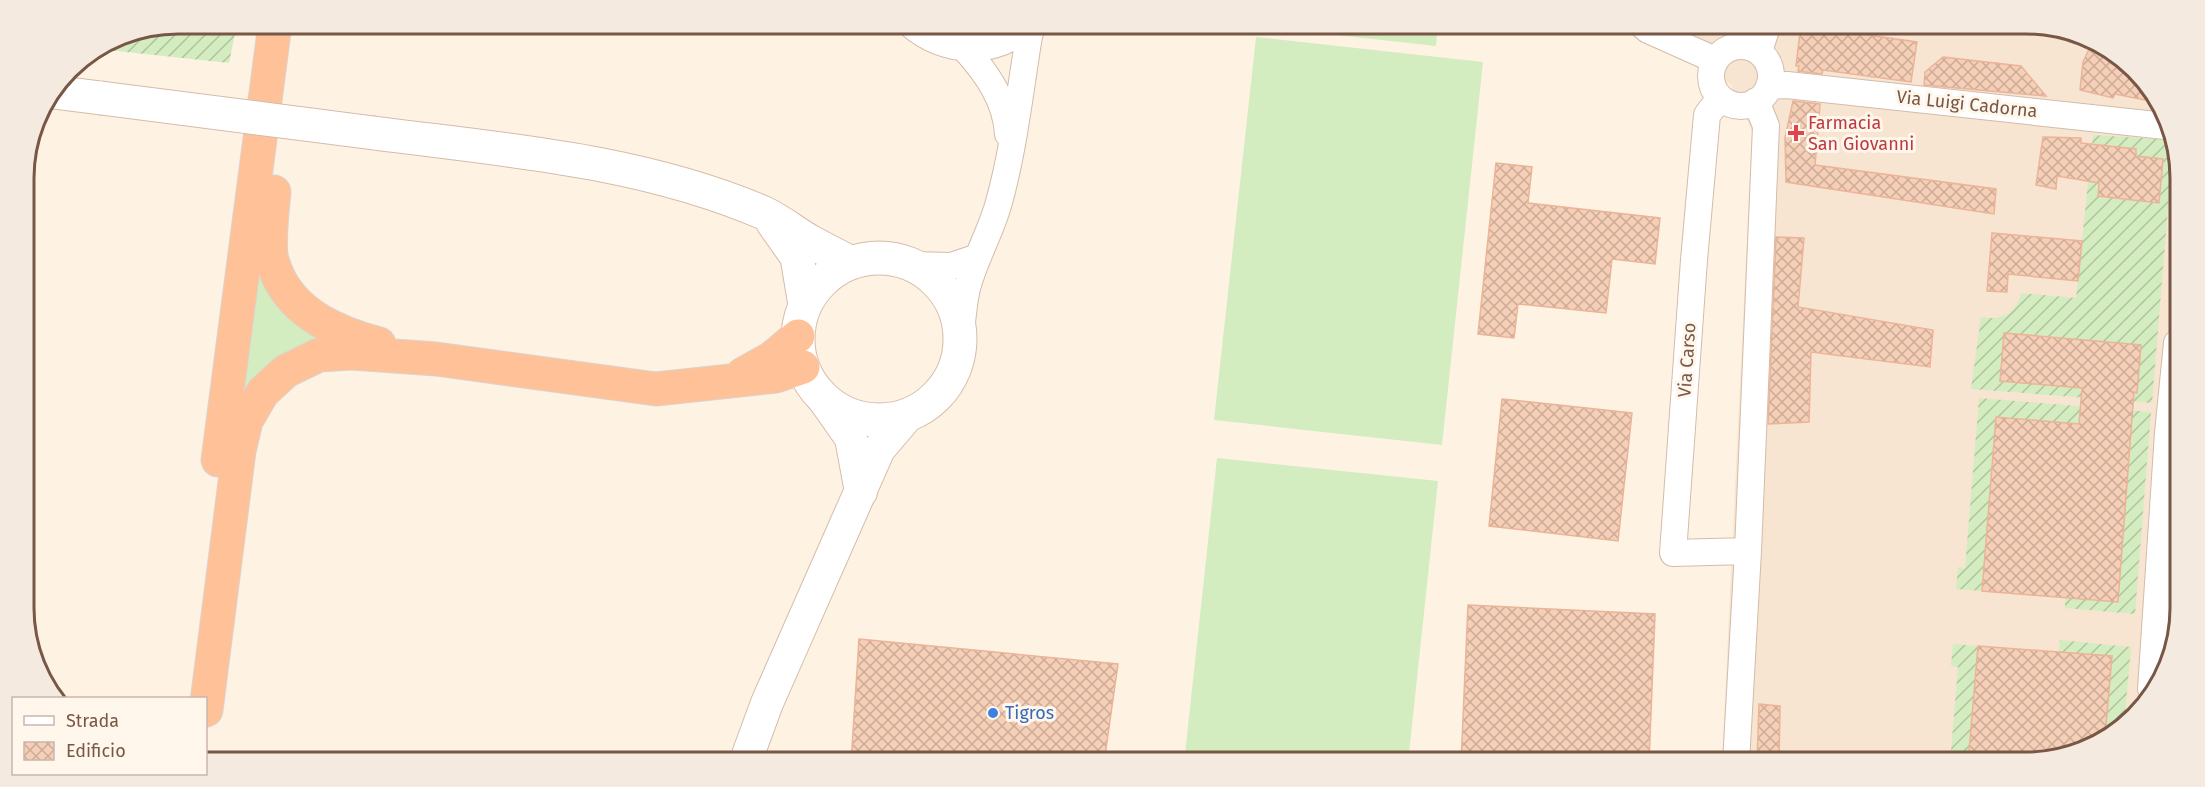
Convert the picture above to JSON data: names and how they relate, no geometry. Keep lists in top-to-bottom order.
{
  "streets": {
    "street": ["Via Luigi Cadorna", "Via Carso"]
  },
  "crossings": [
    ["Via Luigi Cadorna", "Via Carso"]
  ],
  "places": {
    "health": ["Farmacia San Giovanni"],
    "other": ["Tigros"]
  },
  "legend": ["Strada", "Edificio"]
}
